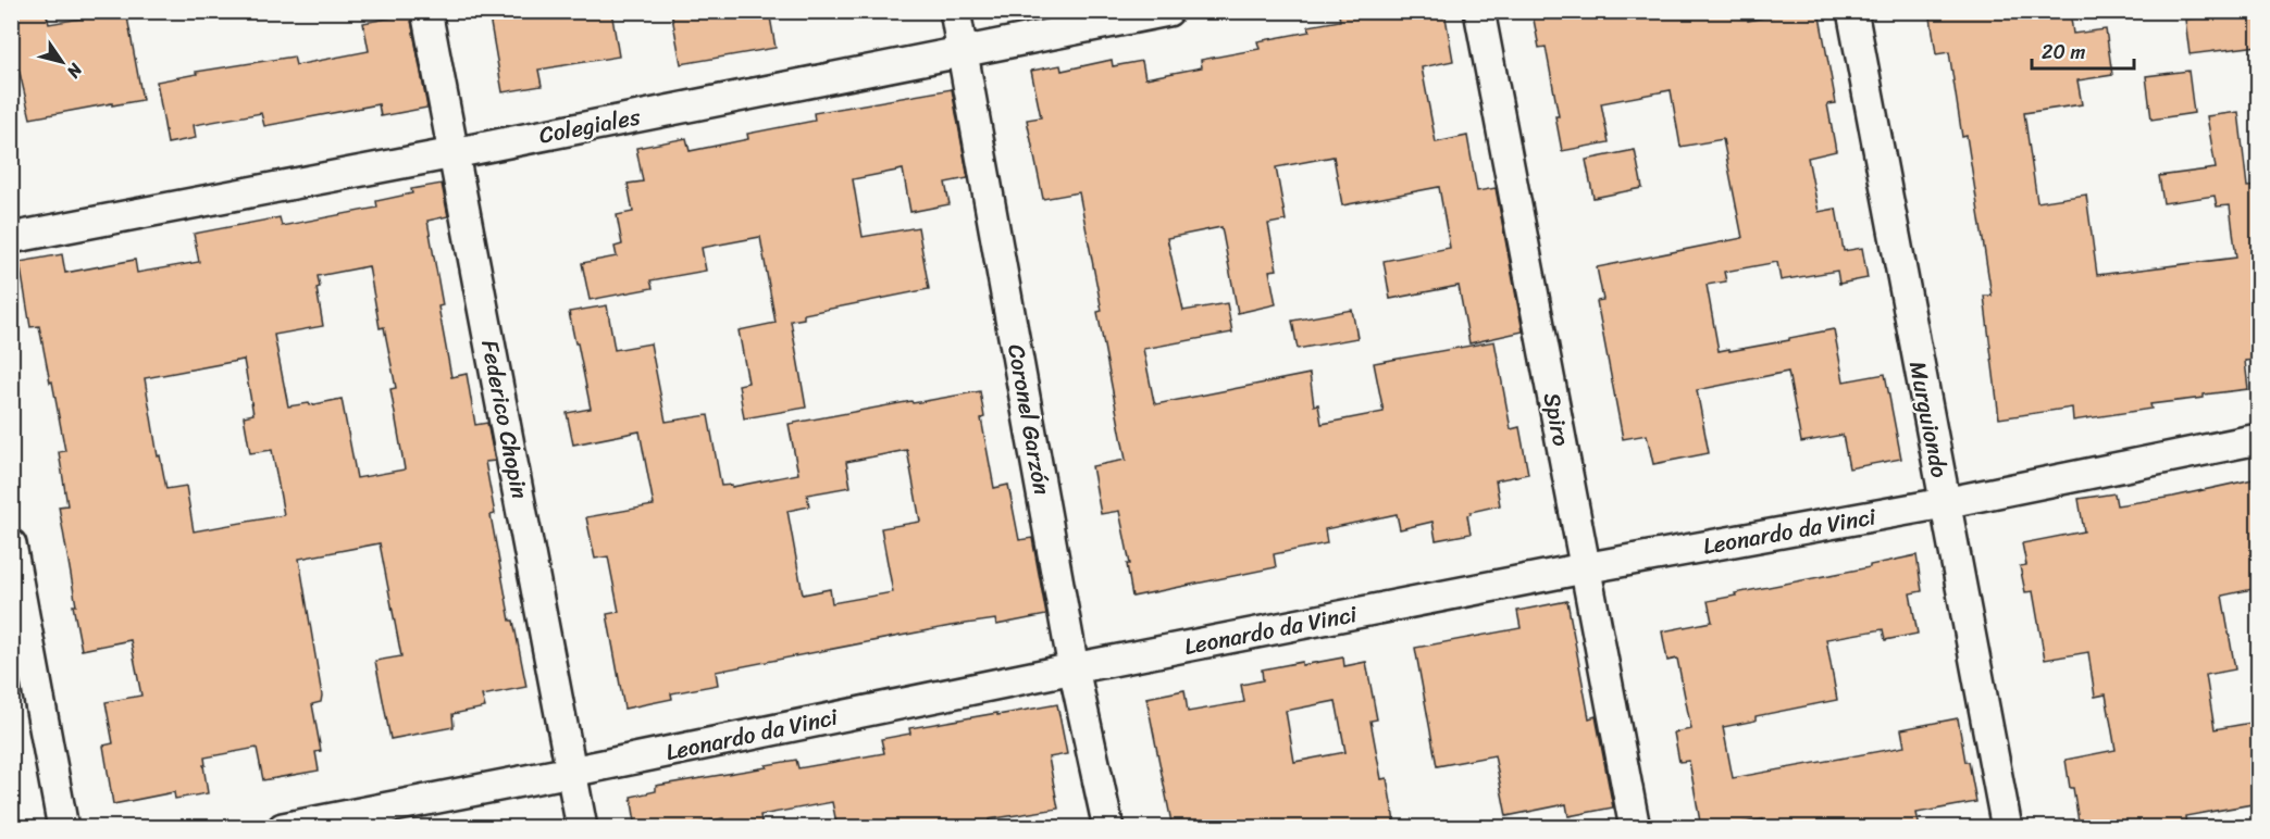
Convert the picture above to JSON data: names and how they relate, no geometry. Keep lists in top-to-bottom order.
{
  "streets": {
    "street": [
      "Colegiales",
      "Federico Chopin",
      "Coronel Garzón",
      "Spiro",
      "Murguiondo",
      "Leonardo da Vinci"
    ]
  },
  "crossings": [
    ["Colegiales", "Federico Chopin"],
    ["Colegiales", "Coronel Garzón"],
    ["Federico Chopin", "Leonardo da Vinci"],
    ["Coronel Garzón", "Leonardo da Vinci"],
    ["Spiro", "Leonardo da Vinci"],
    ["Murguiondo", "Leonardo da Vinci"]
  ],
  "scale_bar": "20 m",
  "north": "bottom right"
}
